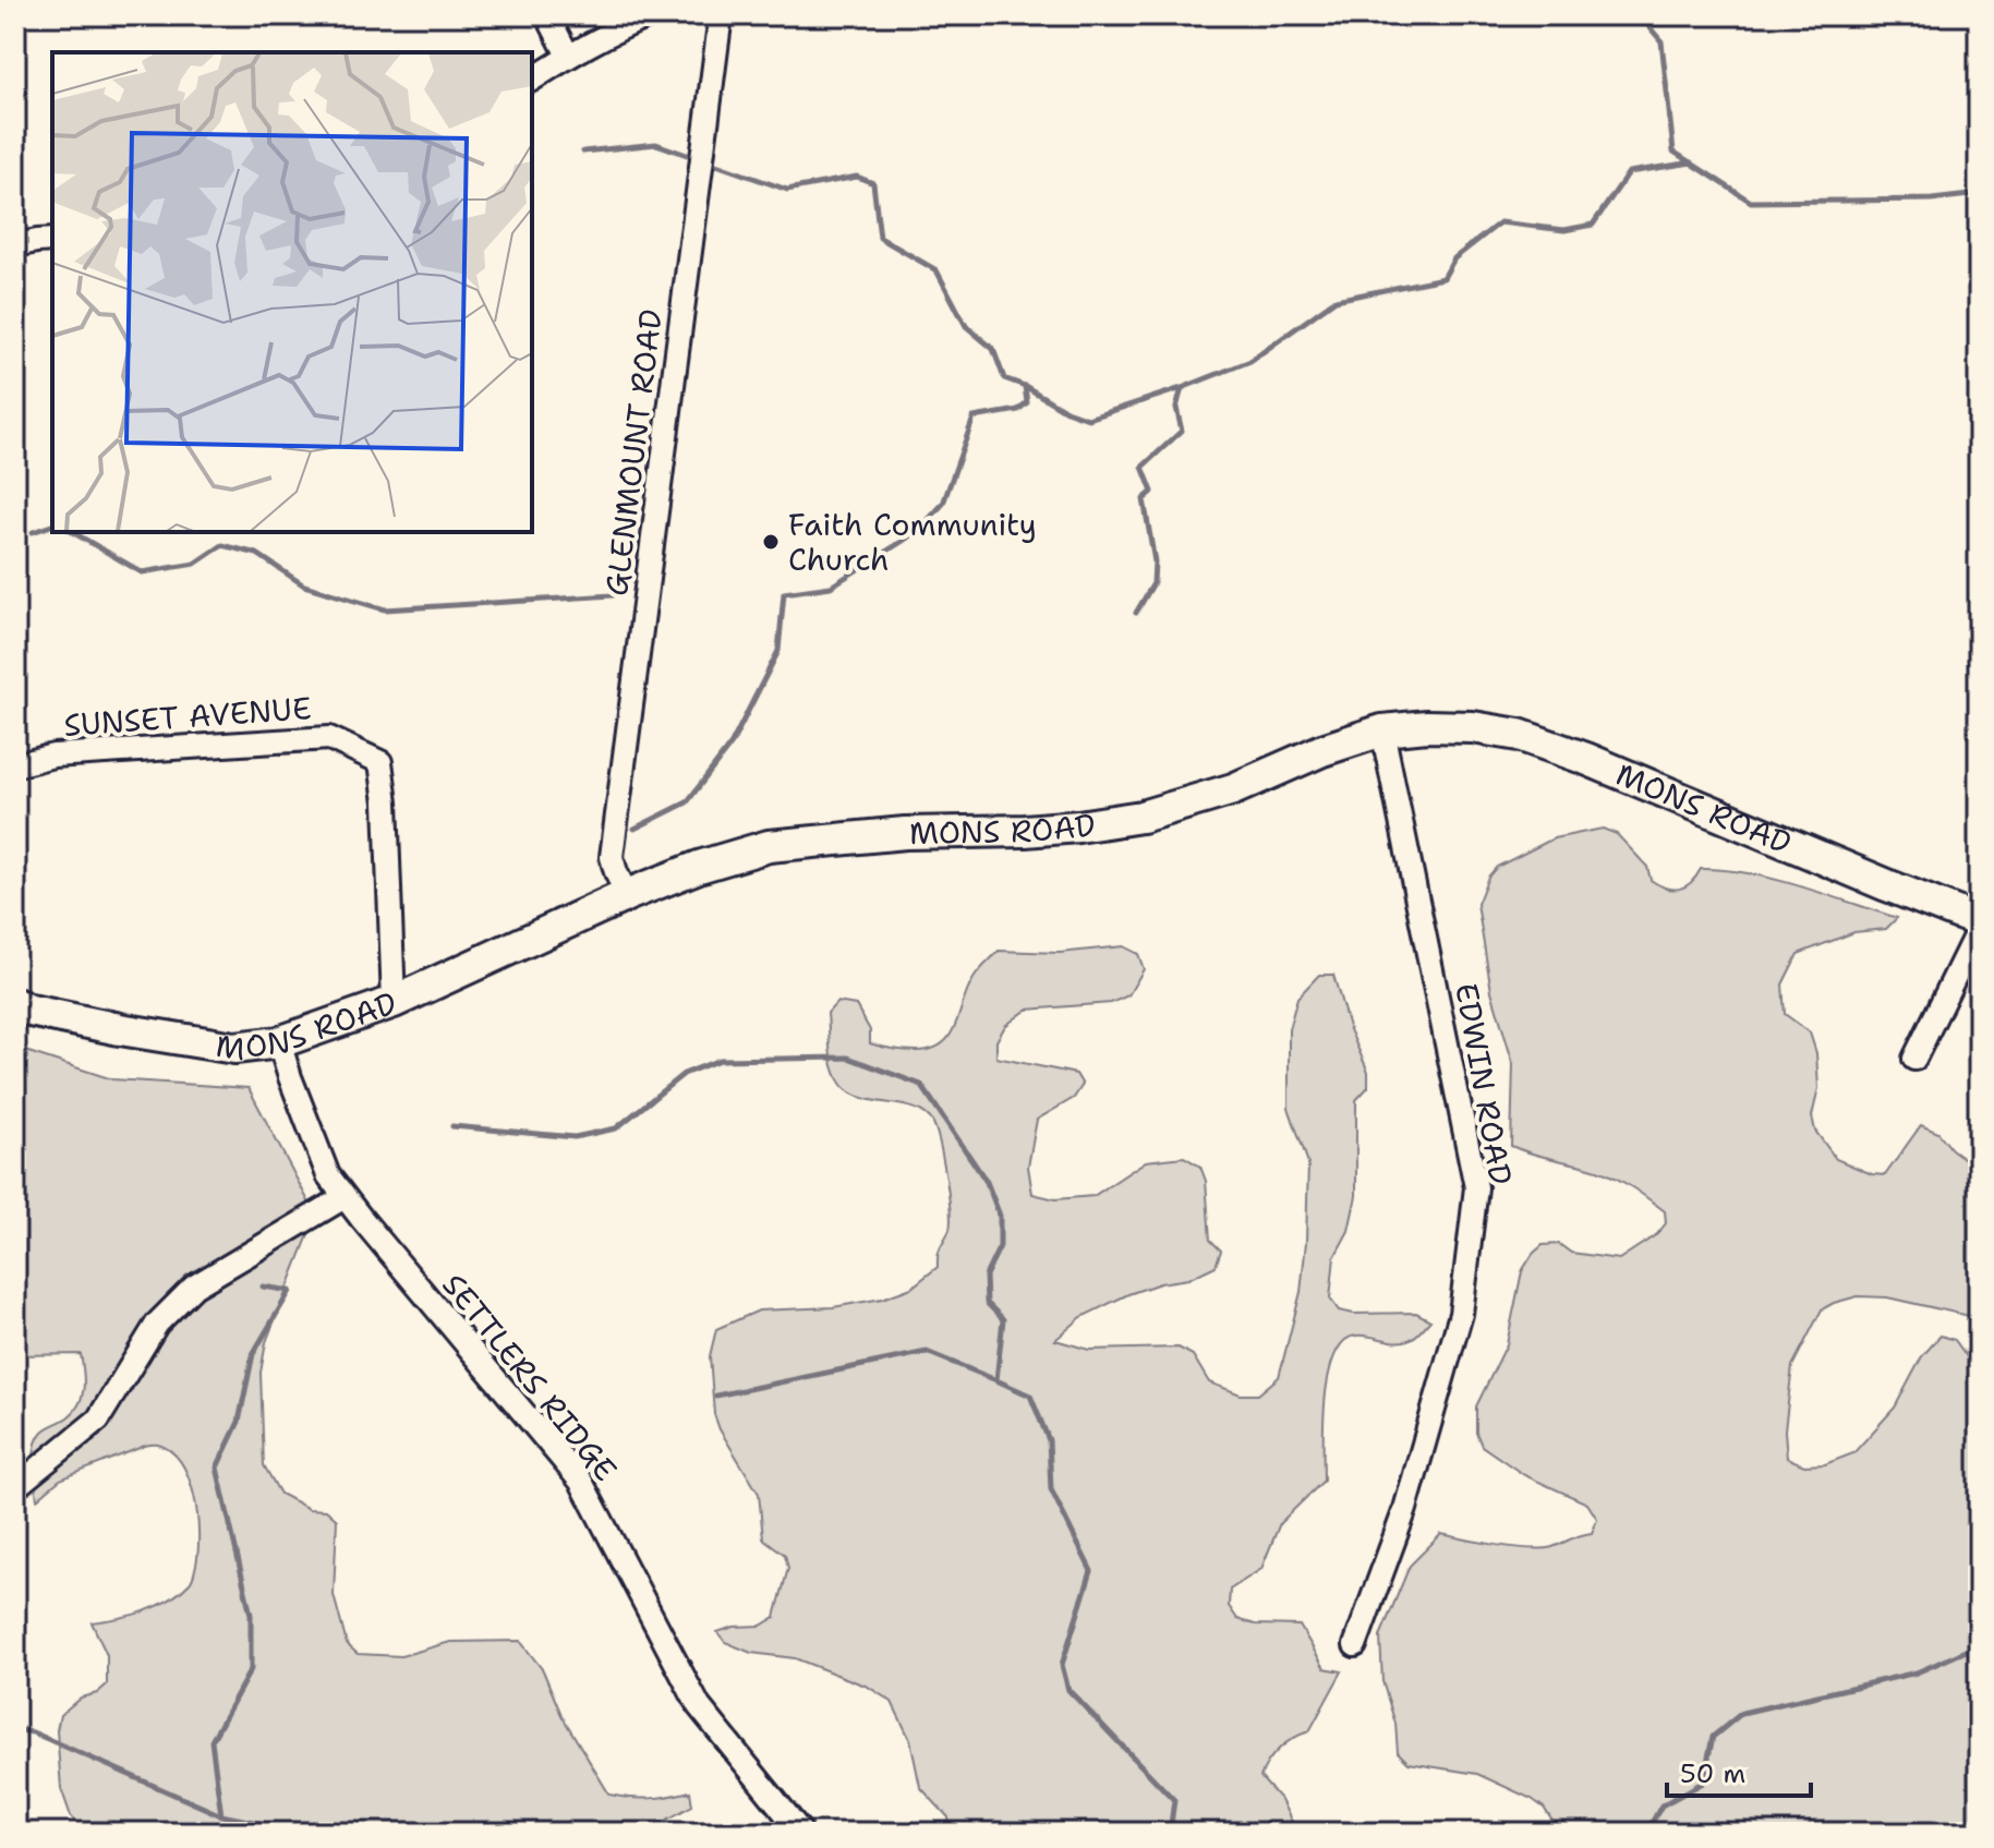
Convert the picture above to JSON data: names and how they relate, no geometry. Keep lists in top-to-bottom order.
{
  "streets": {
    "main road": ["MONS ROAD"],
    "street": [
      "GLENMOUNT ROAD",
      "SUNSET AVENUE",
      "EDWIN ROAD",
      "SETTLERS RIDGE"
    ]
  },
  "crossings": [
    ["GLENMOUNT ROAD", "MONS ROAD"],
    ["SUNSET AVENUE", "MONS ROAD"],
    ["MONS ROAD", "EDWIN ROAD"],
    ["MONS ROAD", "SETTLERS RIDGE"]
  ],
  "places": ["Faith Community Church"],
  "scale_bar": "50 m"
}
